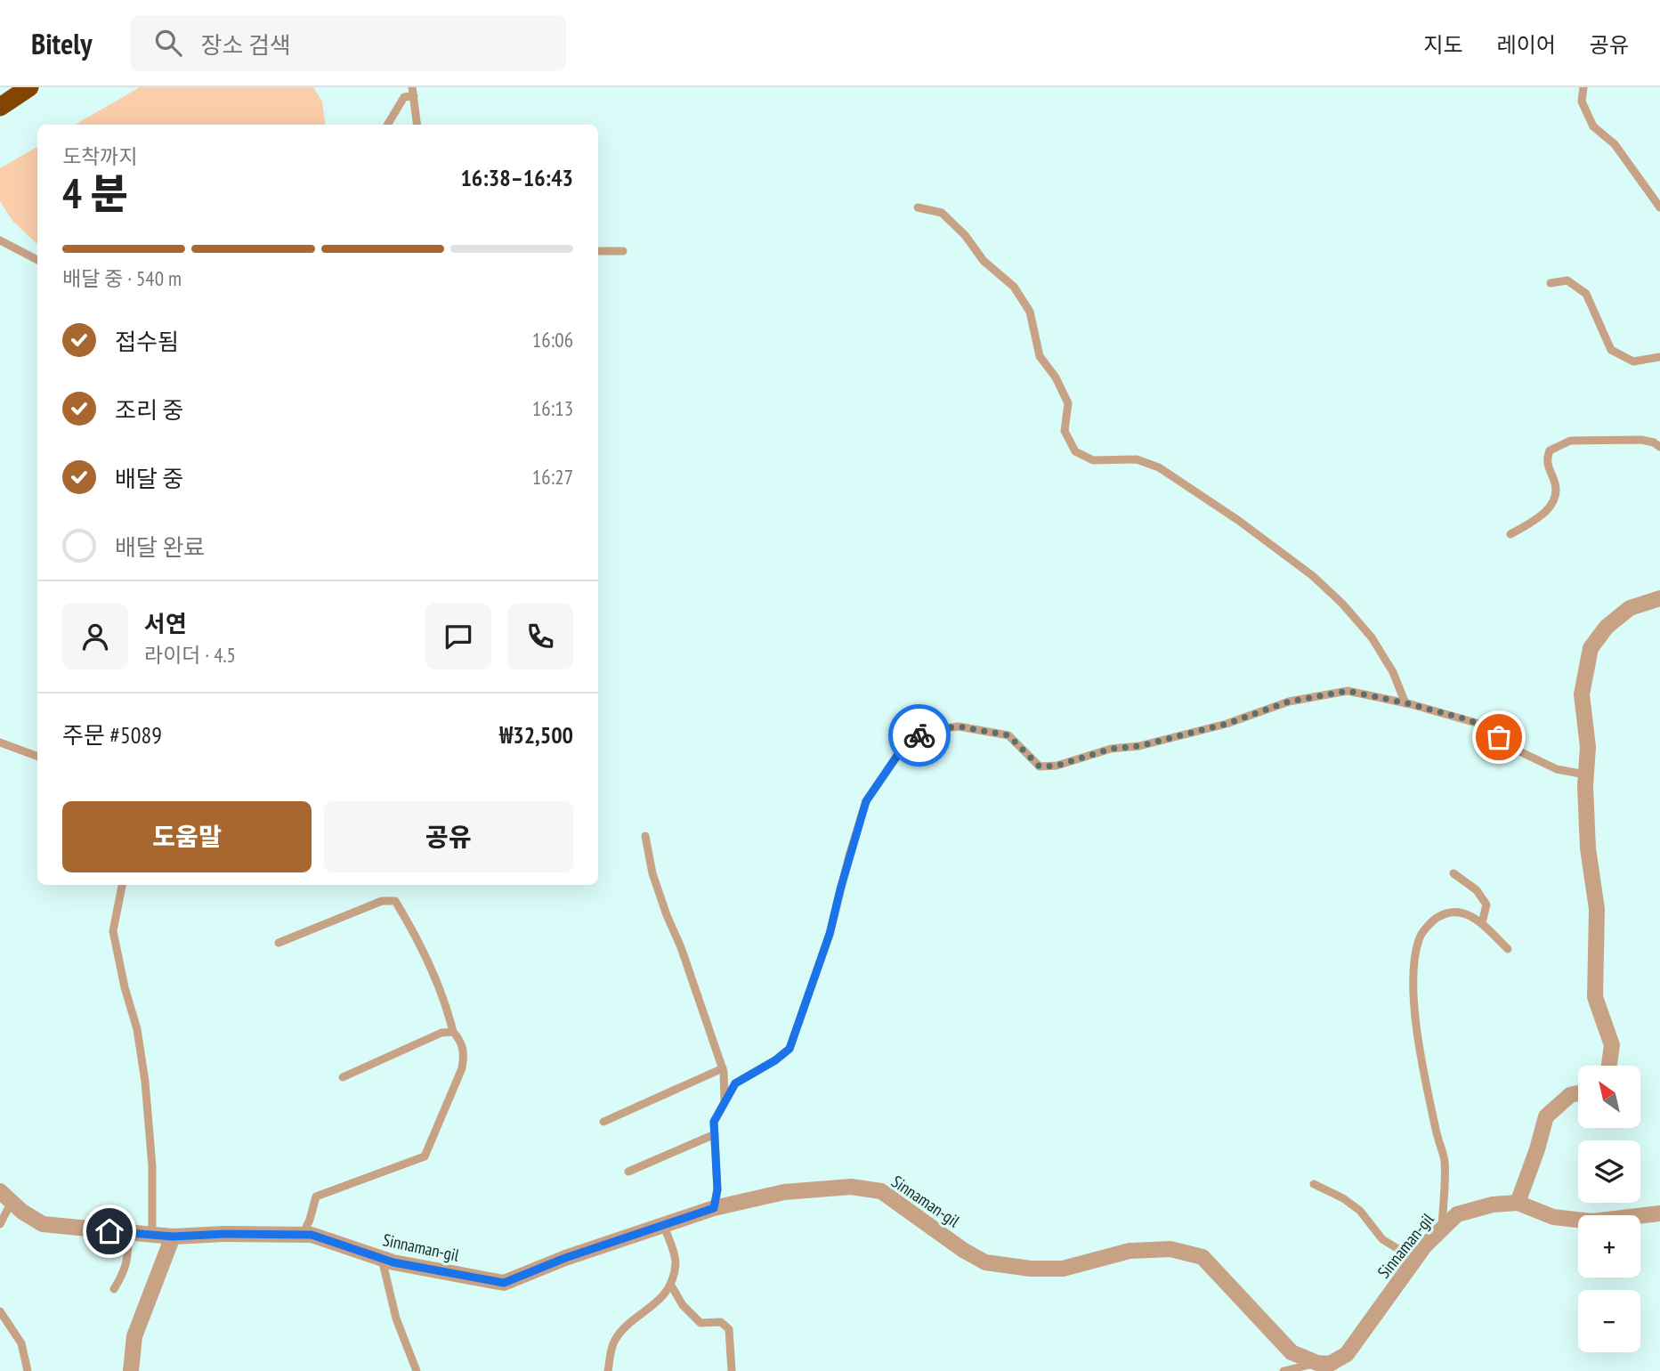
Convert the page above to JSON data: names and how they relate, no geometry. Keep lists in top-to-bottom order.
{
  "streets": {
    "street": ["Sinnaman-gil"]
  },
  "north": "top left",
  "page": {
    "header": "Bitely",
    "search": "장소 검색",
    "nav": ["지도", "레이어", "공유"],
    "heading": ["4 분", "도착까지", "16:38–16:43"],
    "panel": [
      "서연",
      "라이더 · 4.5",
      "주문 #5089",
      "₩32,500"
    ],
    "bar": "배달 중 · 540 m",
    "list": [
      ["접수됨", "16:06"],
      ["조리 중", "16:13"],
      ["배달 중", "16:27"],
      "배달 완료"
    ],
    "buttons": ["도움말", "공유"],
    "map_buttons": ["+", "−"]
  }
}
